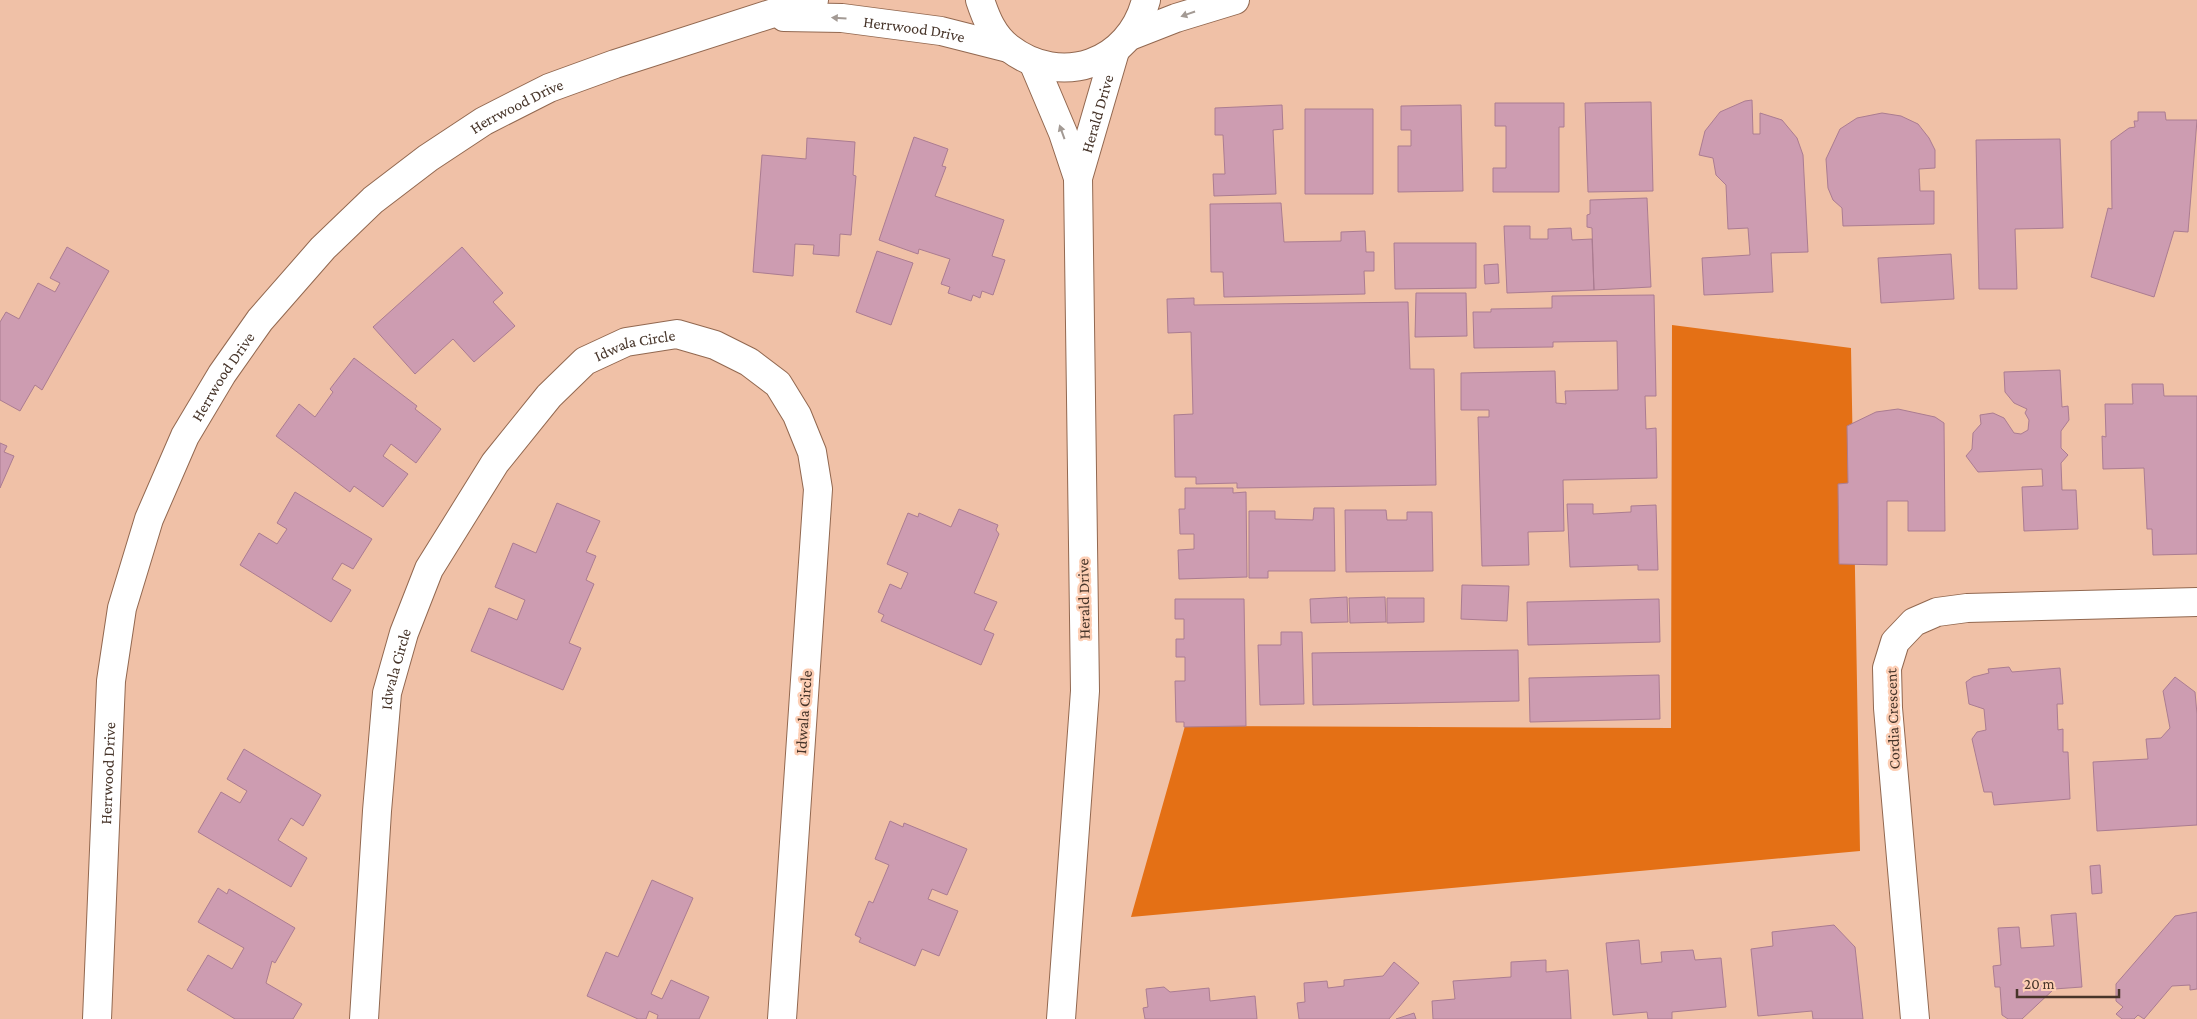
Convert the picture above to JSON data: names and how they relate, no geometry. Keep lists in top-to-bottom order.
{
  "streets": {
    "street": [
      "Herrwood Drive",
      "Herald Drive",
      "Idwala Circle",
      "Cordia Crescent"
    ]
  },
  "scale_bar": "20 m"
}
